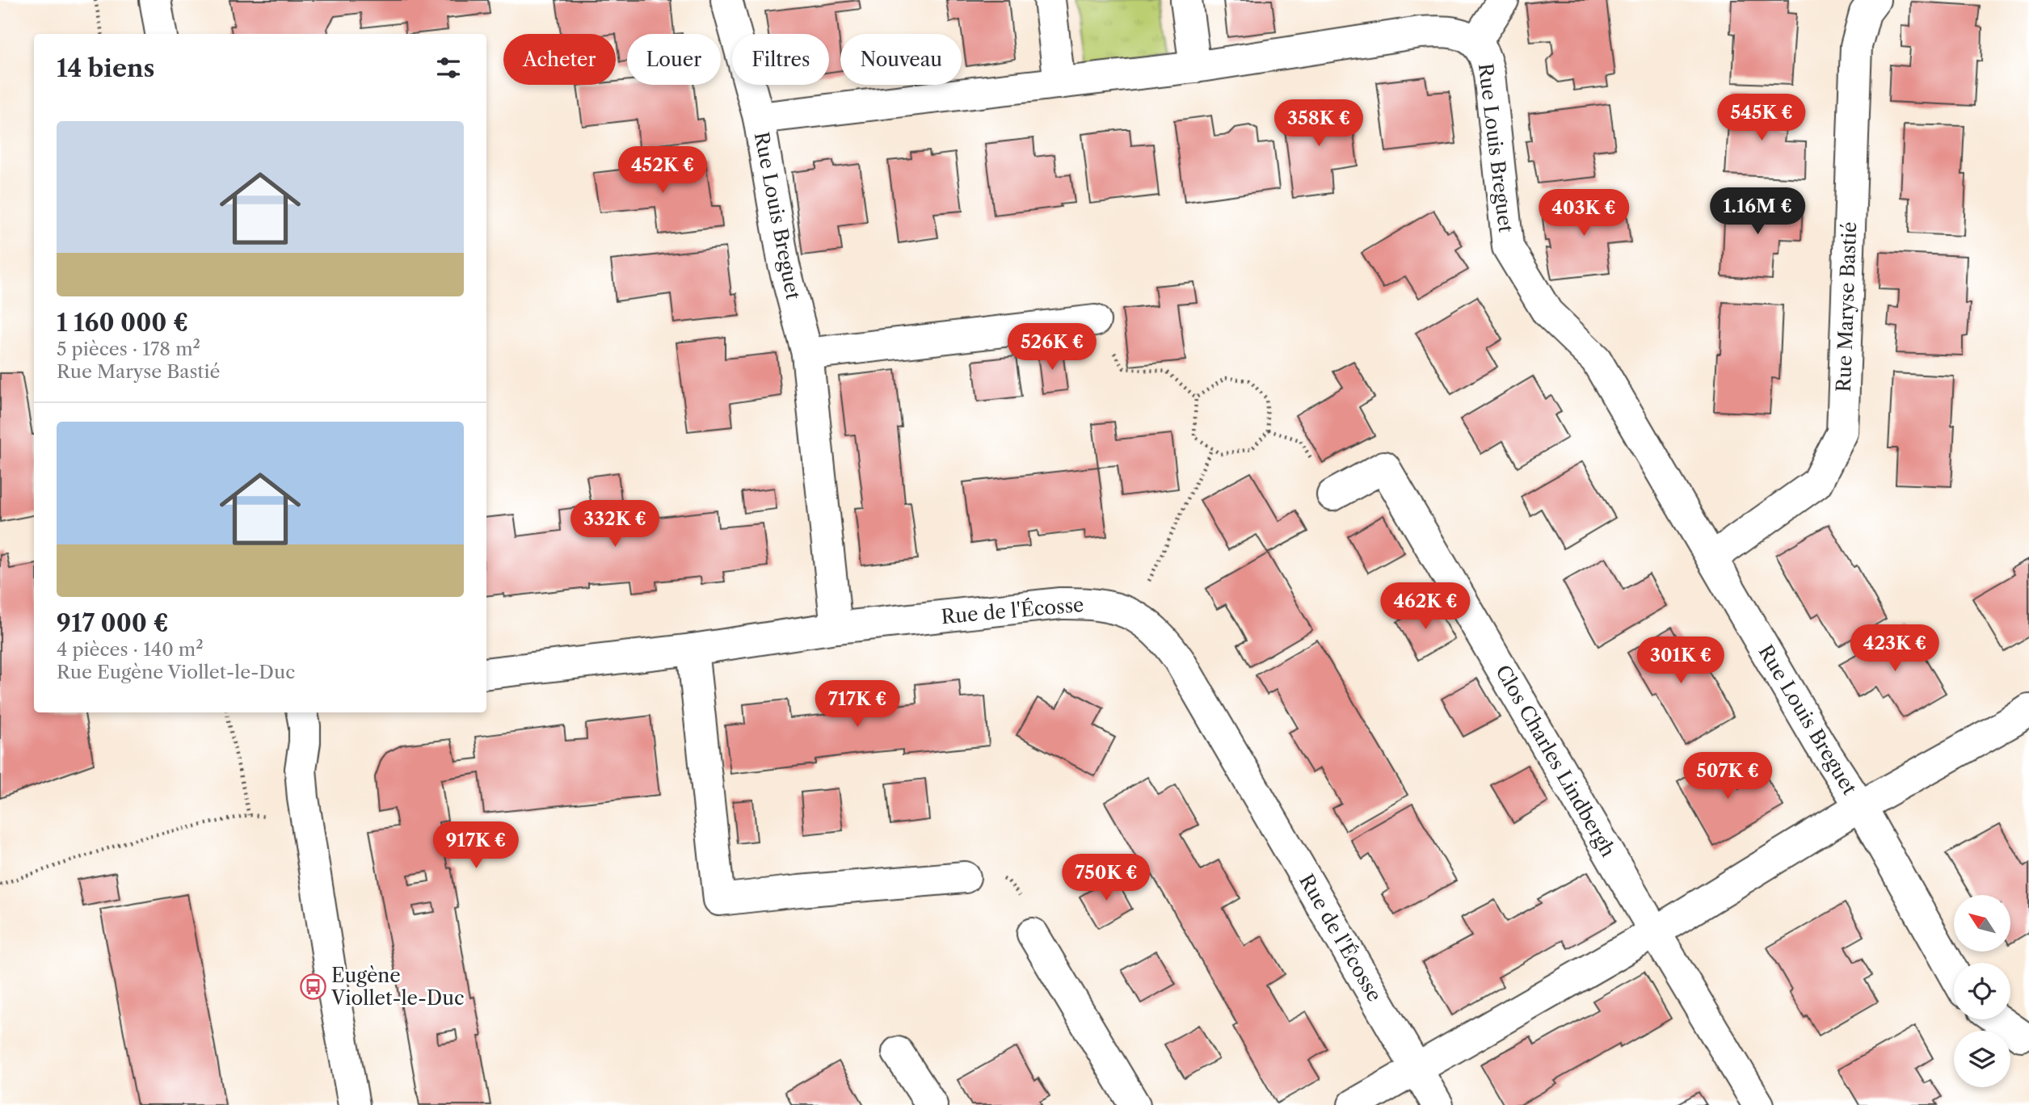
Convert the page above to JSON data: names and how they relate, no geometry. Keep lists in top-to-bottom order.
{
  "streets": {
    "street": [
      "Rue Louis Breguet",
      "Rue Maryse Bastié",
      "Rue de l'Écosse",
      "Clos Charles Lindbergh"
    ]
  },
  "crossings": [
    ["Rue Louis Breguet", "Rue Maryse Bastié"],
    ["Rue Louis Breguet", "Rue de l'Écosse"],
    ["Rue Louis Breguet", "Clos Charles Lindbergh"]
  ],
  "places": {
    "bus stop": ["Eugène Viollet-le-Duc"]
  },
  "north": "top left",
  "page": {
    "chip": [
      "Acheter",
      "Louer",
      "Filtres",
      "Nouveau"
    ],
    "heading": "14 biens",
    "price": [
      "545K €",
      "358K €",
      "452K €",
      "1.16M €",
      "403K €",
      "526K €",
      "332K €",
      "462K €",
      "423K €",
      "301K €",
      "717K €",
      "507K €",
      "917K €",
      "750K €"
    ],
    "list": [
      {
        "name": "1 160 000 €",
        "note": "5 pièces · 178 m² · Rue Maryse Bastié"
      },
      {
        "name": "917 000 €",
        "note": "4 pièces · 140 m² · Rue Eugène Viollet-le-Duc"
      }
    ]
  }
}
